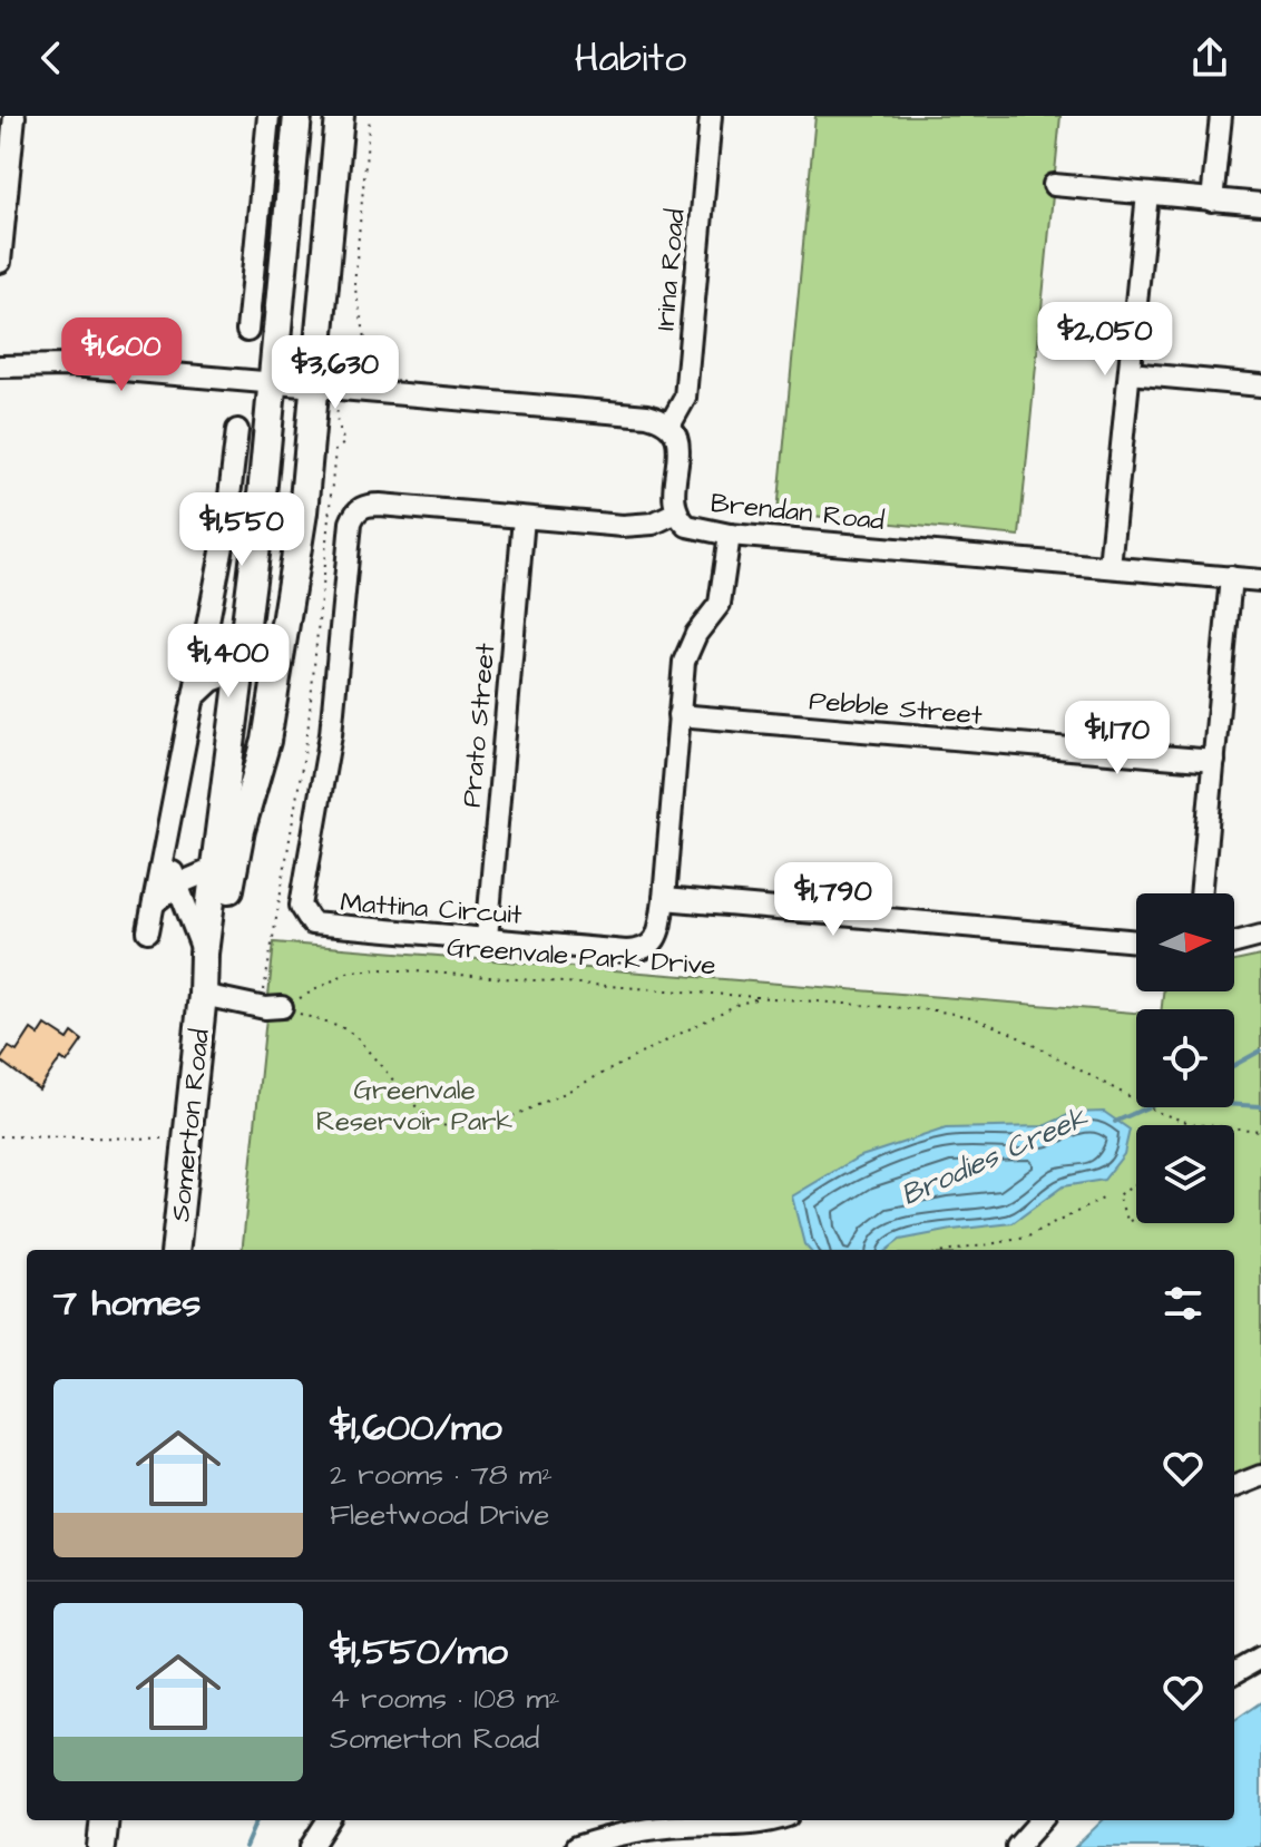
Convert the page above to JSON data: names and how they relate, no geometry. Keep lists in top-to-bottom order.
{
  "streets": {
    "main road": ["Somerton Road"],
    "street": [
      "Irina Road",
      "Brendan Road",
      "Pebble Street",
      "Prato Street",
      "Mattina Circuit"
    ],
    "path": ["Greenvale Park Drive"]
  },
  "crossings": [
    ["Irina Road", "Brendan Road"],
    ["Brendan Road", "Mattina Circuit"],
    ["Pebble Street", "Mattina Circuit"],
    ["Prato Street", "Mattina Circuit"]
  ],
  "water": ["Brodies Creek"],
  "parks": ["Greenvale Reservoir Park"],
  "north": "right",
  "page": {
    "header": "Habito",
    "price": [
      "$2,050",
      "$1,600",
      "$3,630",
      "$1,550",
      "$1,400",
      "$1,170",
      "$1,790"
    ],
    "heading": "7 homes",
    "list": [
      {
        "name": "$1,600/mo",
        "note": "2 rooms · 78 m² · Fleetwood Drive"
      },
      {
        "name": "$1,550/mo",
        "note": "4 rooms · 108 m² · Somerton Road"
      }
    ]
  }
}
